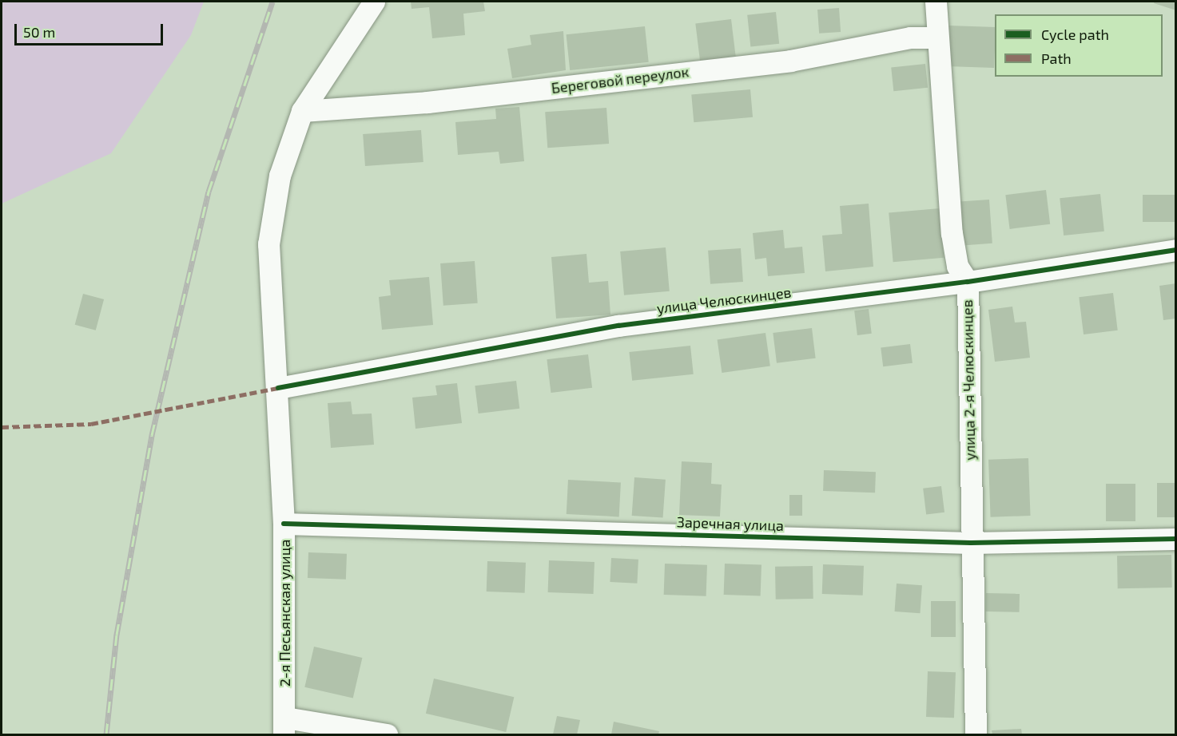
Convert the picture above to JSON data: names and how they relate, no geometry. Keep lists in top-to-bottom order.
{
  "streets": {
    "street": [
      "Береговой переулок",
      "улица Челюскинцев",
      "улица 2-я Челюскинцев",
      "Заречная улица",
      "2-я Песьянская улица"
    ]
  },
  "crossings": [
    ["Береговой переулок", "улица 2-я Челюскинцев"],
    ["Береговой переулок", "2-я Песьянская улица"],
    ["улица Челюскинцев", "улица 2-я Челюскинцев"],
    ["улица Челюскинцев", "2-я Песьянская улица"],
    ["улица 2-я Челюскинцев", "Заречная улица"],
    ["Заречная улица", "2-я Песьянская улица"]
  ],
  "legend": ["Cycle path", "Path"],
  "scale_bar": "50 m"
}
